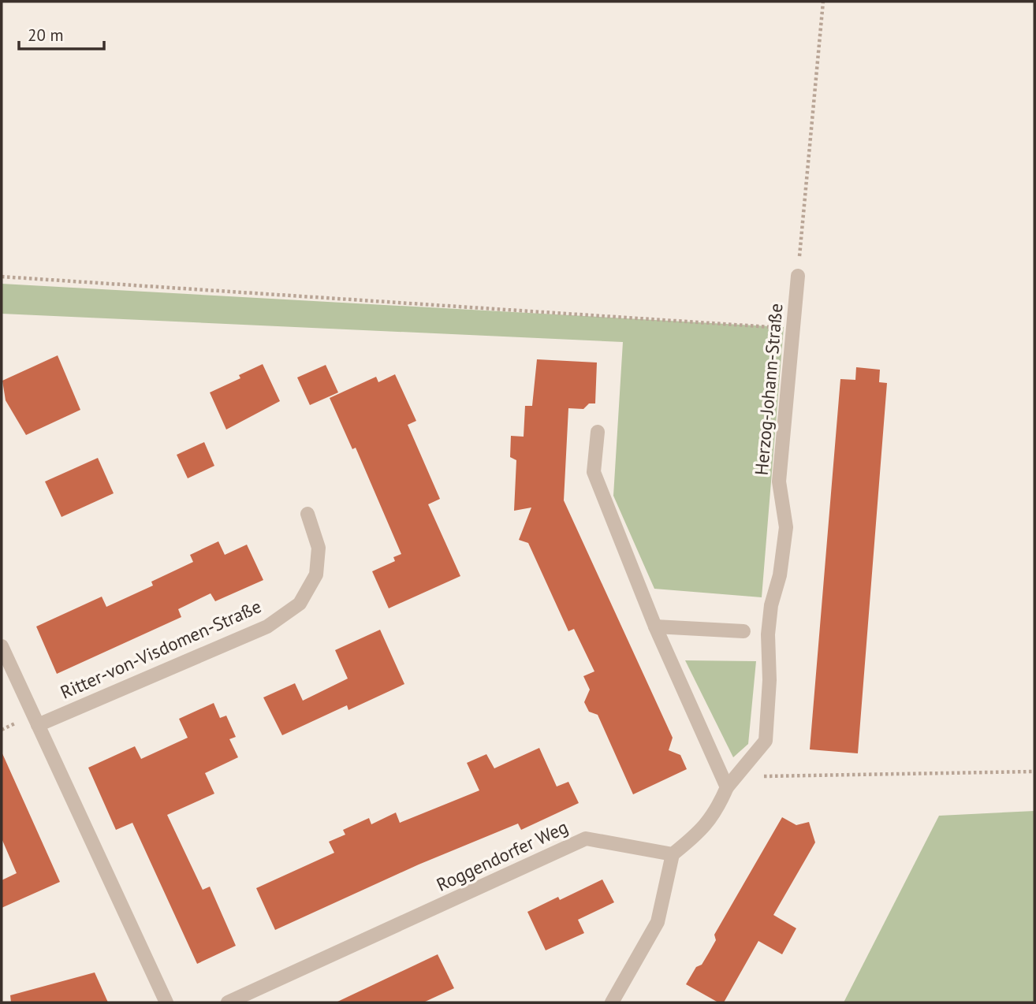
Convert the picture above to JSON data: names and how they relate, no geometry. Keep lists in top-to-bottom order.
{
  "streets": {
    "street": ["Herzog-Johann-Straße", "Ritter-von-Visdomen-Straße", "Roggendorfer Weg"]
  },
  "scale_bar": "20 m"
}
